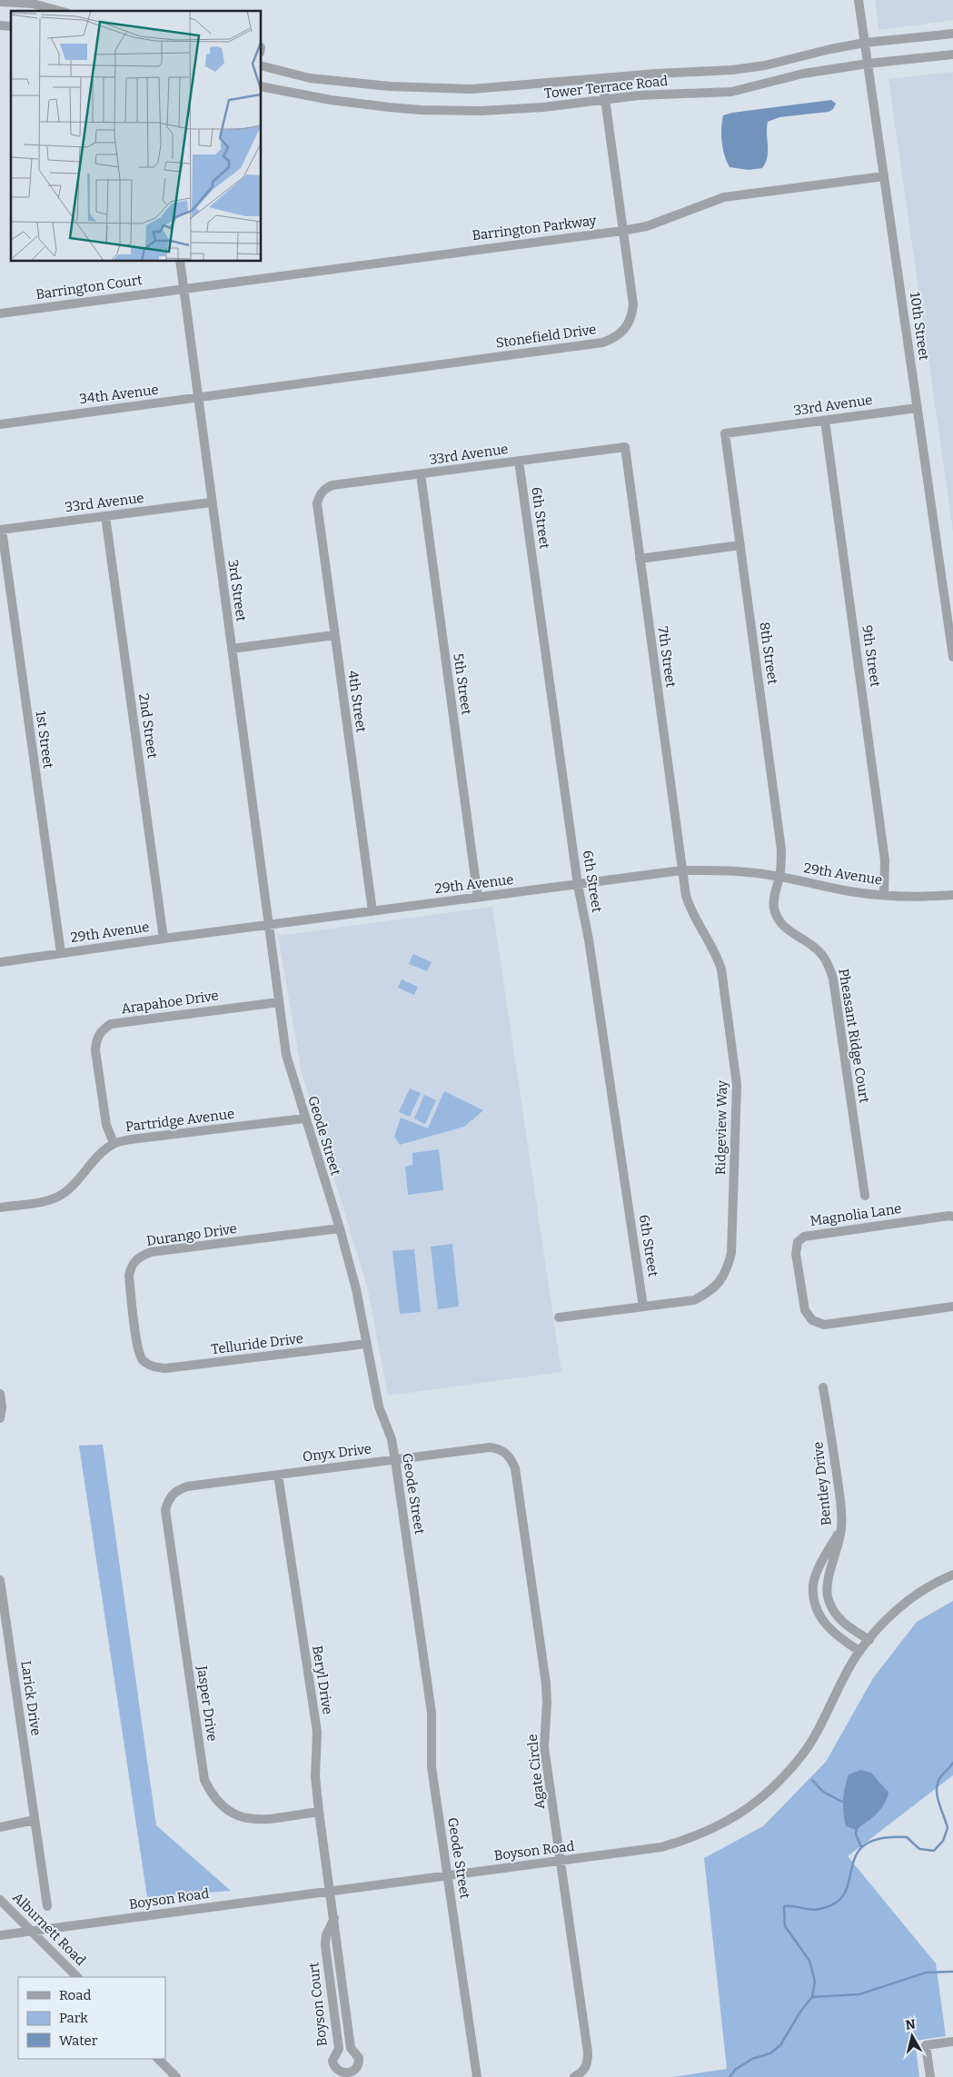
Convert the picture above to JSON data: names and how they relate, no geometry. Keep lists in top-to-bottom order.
{
  "streets": {
    "street": [
      "Tower Terrace Road",
      "Barrington Parkway",
      "Barrington Court",
      "10th Street",
      "Stonefield Drive",
      "34th Avenue",
      "33rd Avenue",
      "6th Street",
      "3rd Street",
      "8th Street",
      "9th Street",
      "7th Street",
      "5th Street",
      "4th Street",
      "2nd Street",
      "1st Street",
      "29th Avenue",
      "Arapahoe Drive",
      "Pheasant Ridge Court",
      "Partridge Avenue",
      "Ridgeview Way",
      "Geode Street",
      "Magnolia Lane",
      "Durango Drive",
      "Telluride Drive",
      "Onyx Drive",
      "Bentley Drive",
      "Beryl Drive",
      "Larick Drive",
      "Jasper Drive",
      "Agate Circle",
      "Boyson Road",
      "Alburnett Road",
      "Boyson Court"
    ]
  },
  "crossings": [
    ["Tower Terrace Road", "10th Street"],
    ["Tower Terrace Road", "Stonefield Drive"],
    ["Barrington Parkway", "Barrington Court"],
    ["Barrington Parkway", "10th Street"],
    ["Barrington Parkway", "Stonefield Drive"],
    ["Barrington Parkway", "3rd Street"],
    ["Barrington Court", "3rd Street"],
    ["10th Street", "33rd Avenue"],
    ["Stonefield Drive", "34th Avenue"],
    ["34th Avenue", "3rd Street"],
    ["33rd Avenue", "6th Street"],
    ["33rd Avenue", "3rd Street"],
    ["33rd Avenue", "8th Street"],
    ["33rd Avenue", "9th Street"],
    ["33rd Avenue", "7th Street"],
    ["33rd Avenue", "5th Street"],
    ["33rd Avenue", "4th Street"],
    ["33rd Avenue", "2nd Street"],
    ["33rd Avenue", "1st Street"],
    ["6th Street", "29th Avenue"],
    ["6th Street", "Ridgeview Way"],
    ["3rd Street", "29th Avenue"],
    ["3rd Street", "Geode Street"],
    ["8th Street", "29th Avenue"],
    ["8th Street", "Pheasant Ridge Court"],
    ["9th Street", "29th Avenue"],
    ["7th Street", "29th Avenue"],
    ["7th Street", "Ridgeview Way"],
    ["5th Street", "29th Avenue"],
    ["4th Street", "29th Avenue"],
    ["2nd Street", "29th Avenue"],
    ["1st Street", "29th Avenue"],
    ["29th Avenue", "Pheasant Ridge Court"],
    ["29th Avenue", "Ridgeview Way"],
    ["29th Avenue", "Geode Street"],
    ["Arapahoe Drive", "Partridge Avenue"],
    ["Arapahoe Drive", "Geode Street"],
    ["Partridge Avenue", "Geode Street"],
    ["Geode Street", "Durango Drive"],
    ["Geode Street", "Telluride Drive"],
    ["Geode Street", "Onyx Drive"],
    ["Geode Street", "Boyson Road"],
    ["Durango Drive", "Telluride Drive"],
    ["Onyx Drive", "Beryl Drive"],
    ["Onyx Drive", "Jasper Drive"],
    ["Onyx Drive", "Agate Circle"],
    ["Bentley Drive", "Boyson Road"],
    ["Beryl Drive", "Jasper Drive"],
    ["Beryl Drive", "Boyson Road"],
    ["Beryl Drive", "Boyson Court"],
    ["Agate Circle", "Boyson Road"],
    ["Boyson Road", "Alburnett Road"]
  ],
  "legend": ["Road", "Park", "Water"],
  "north": "top"
}
